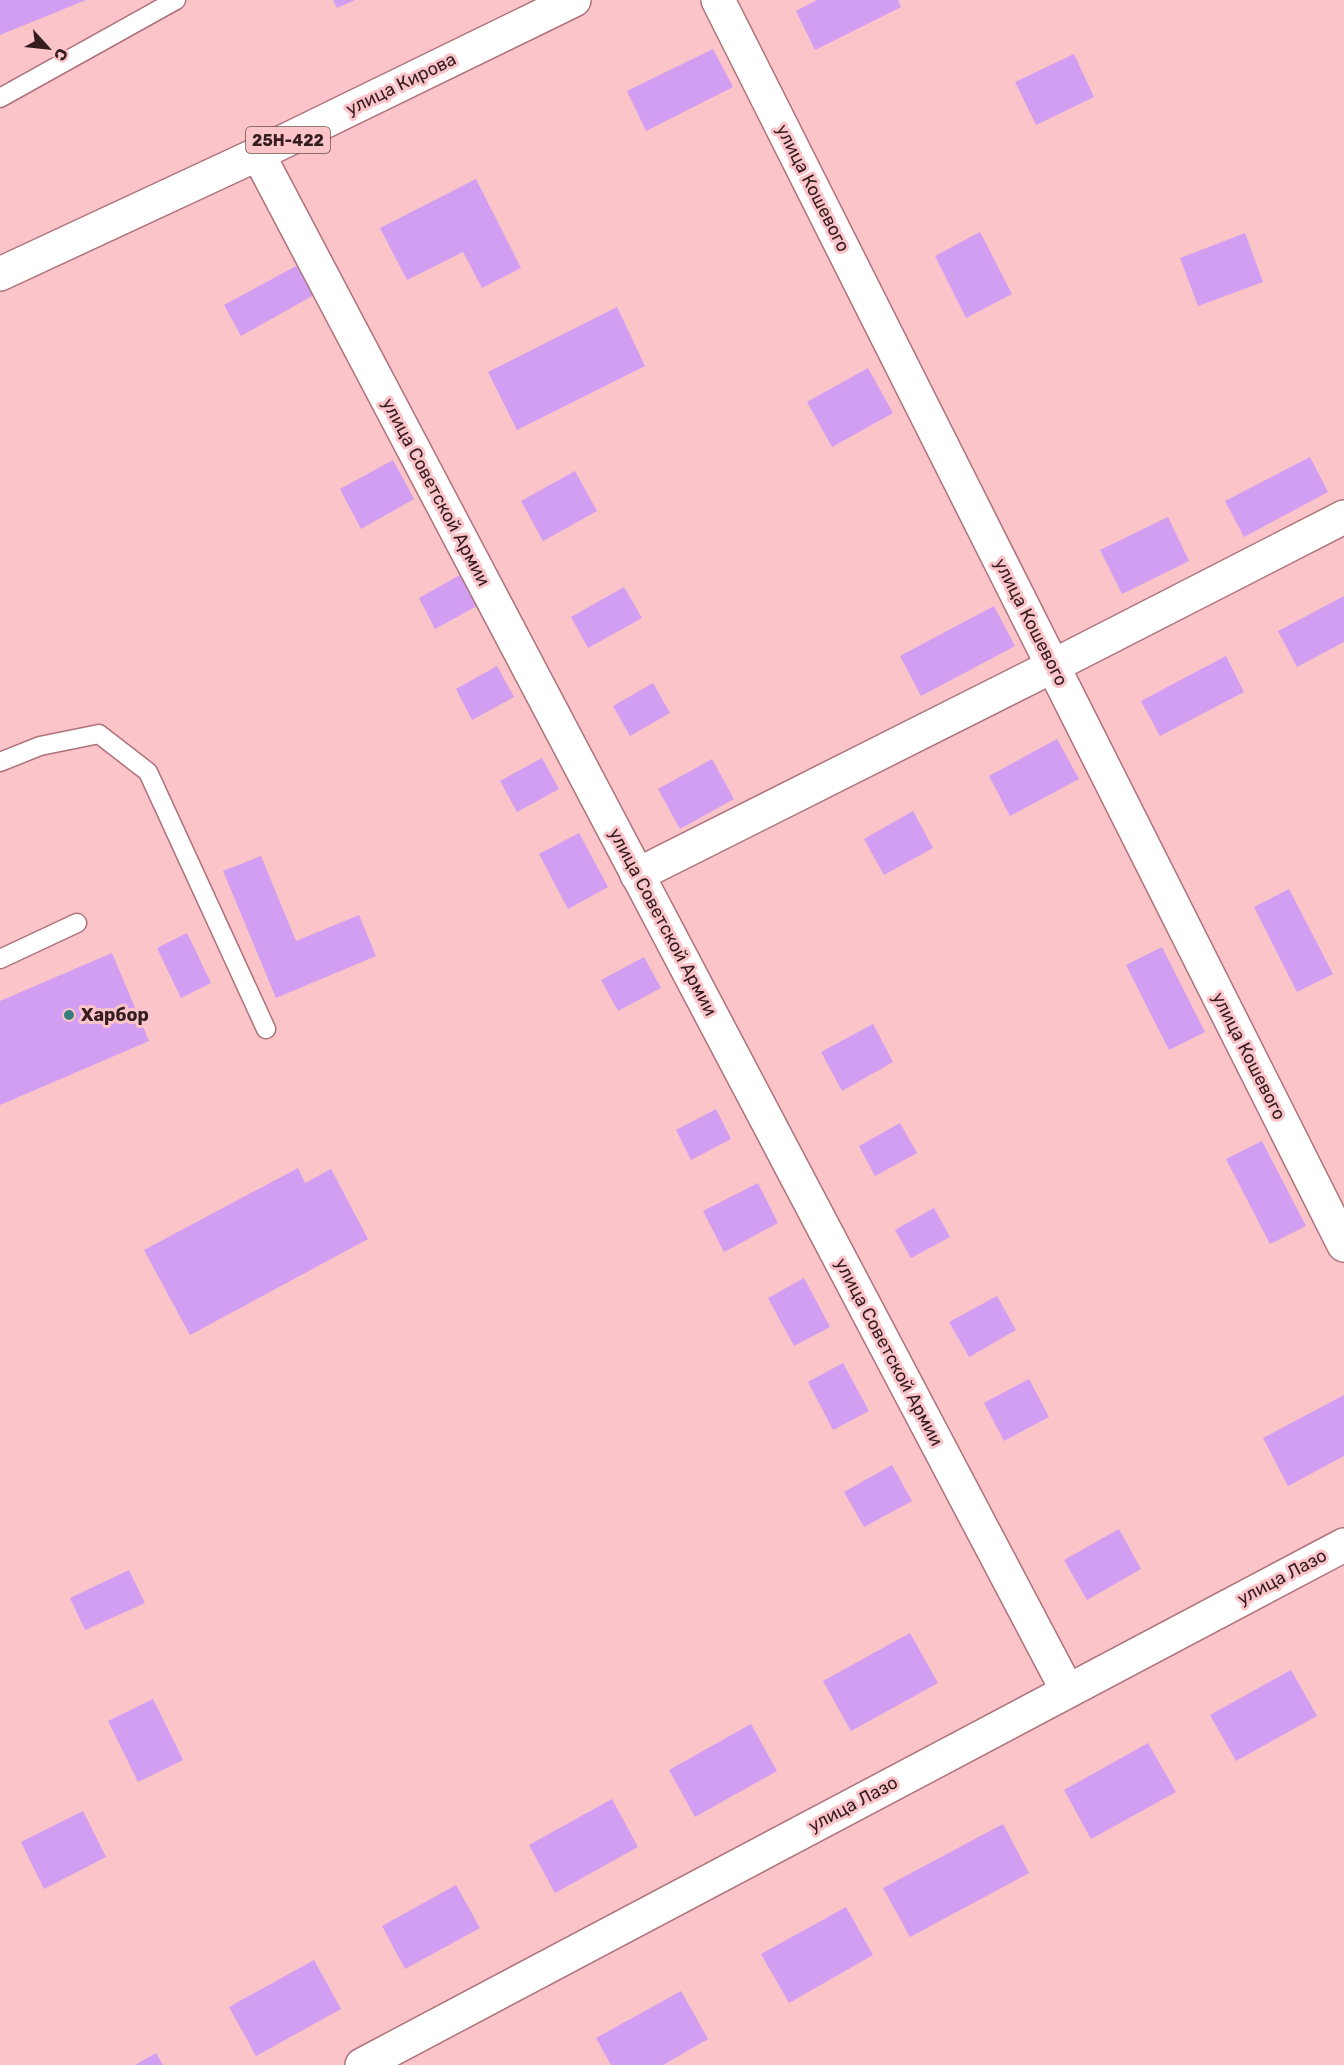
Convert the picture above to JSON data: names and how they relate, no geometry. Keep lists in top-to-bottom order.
{
  "streets": {
    "street": [
      "улица Кирова",
      "25Н-422",
      "улица Кошевого",
      "улица Советской Армии",
      "улица Лазо"
    ]
  },
  "crossings": [
    ["улица Кирова", "улица Советской Армии"],
    ["улица Советской Армии", "улица Лазо"]
  ],
  "places": ["Харбор"],
  "north": "bottom right"
}
